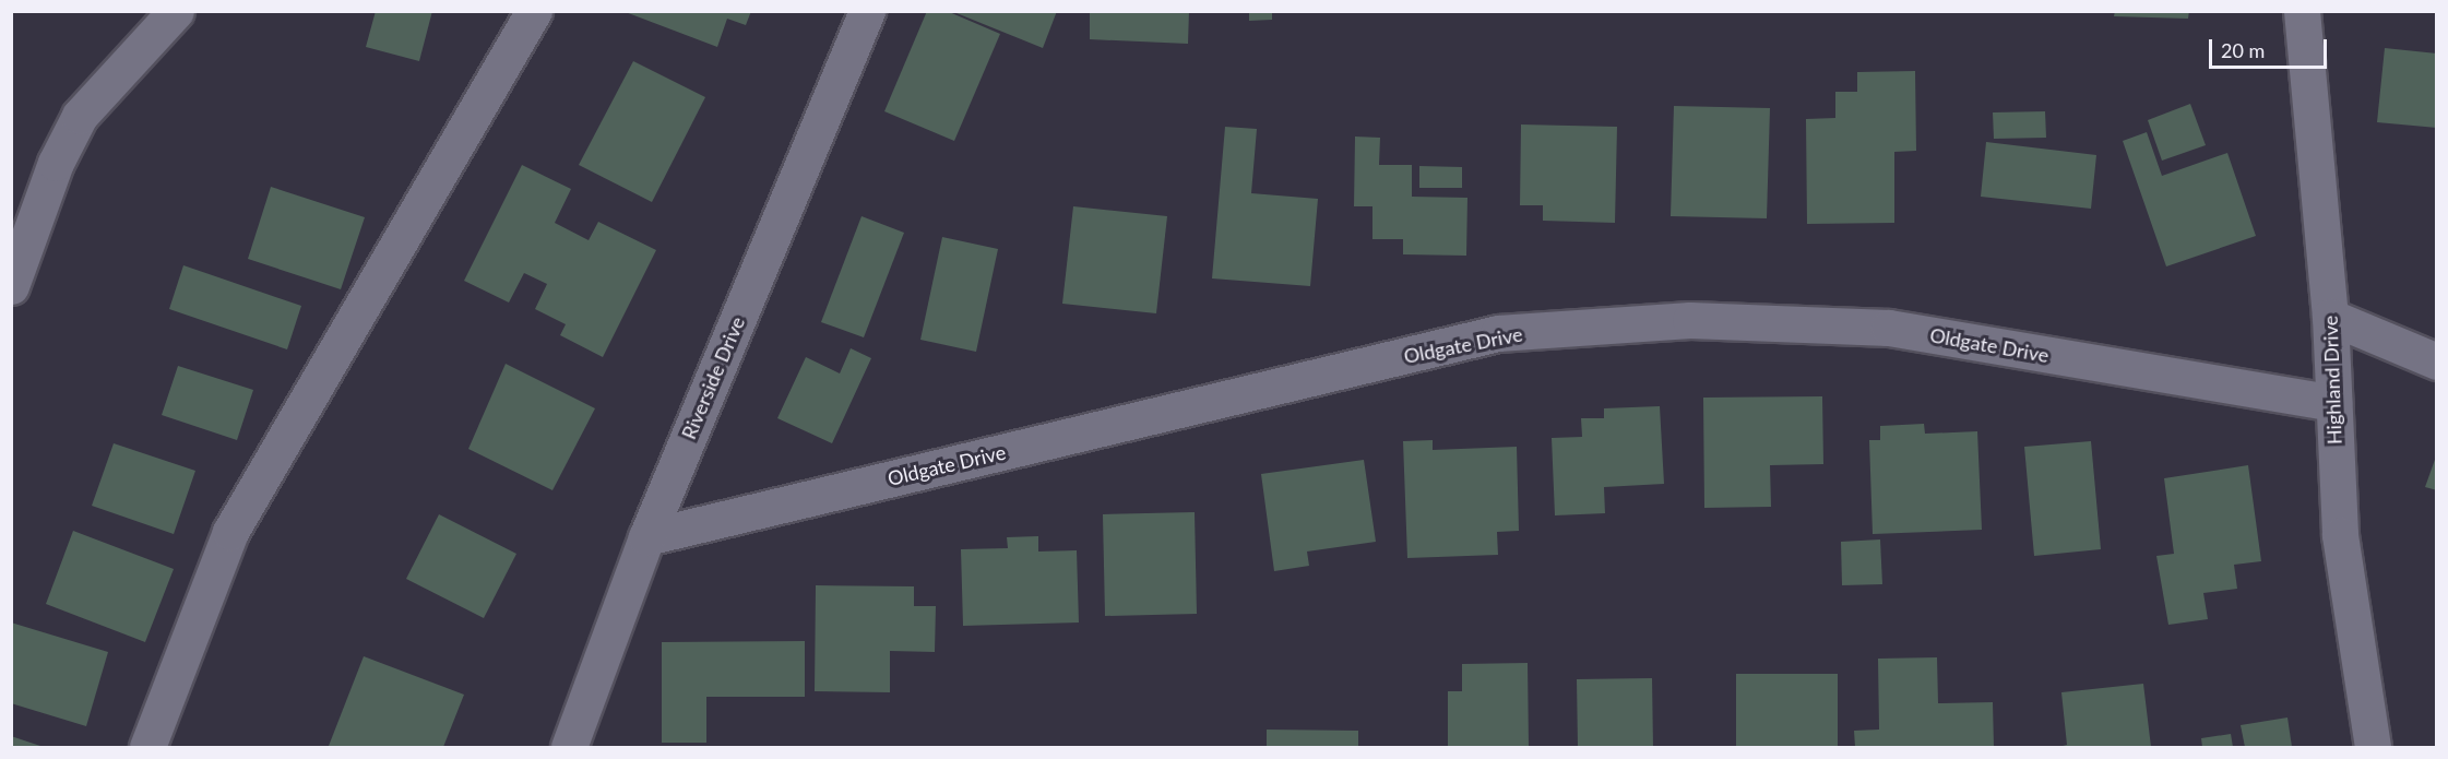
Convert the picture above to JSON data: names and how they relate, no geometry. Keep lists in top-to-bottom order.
{
  "streets": {
    "street": ["Oldgate Drive", "Riverside Drive", "Highland Drive"]
  },
  "crossings": [
    ["Oldgate Drive", "Riverside Drive"],
    ["Oldgate Drive", "Highland Drive"]
  ],
  "scale_bar": "20 m"
}
